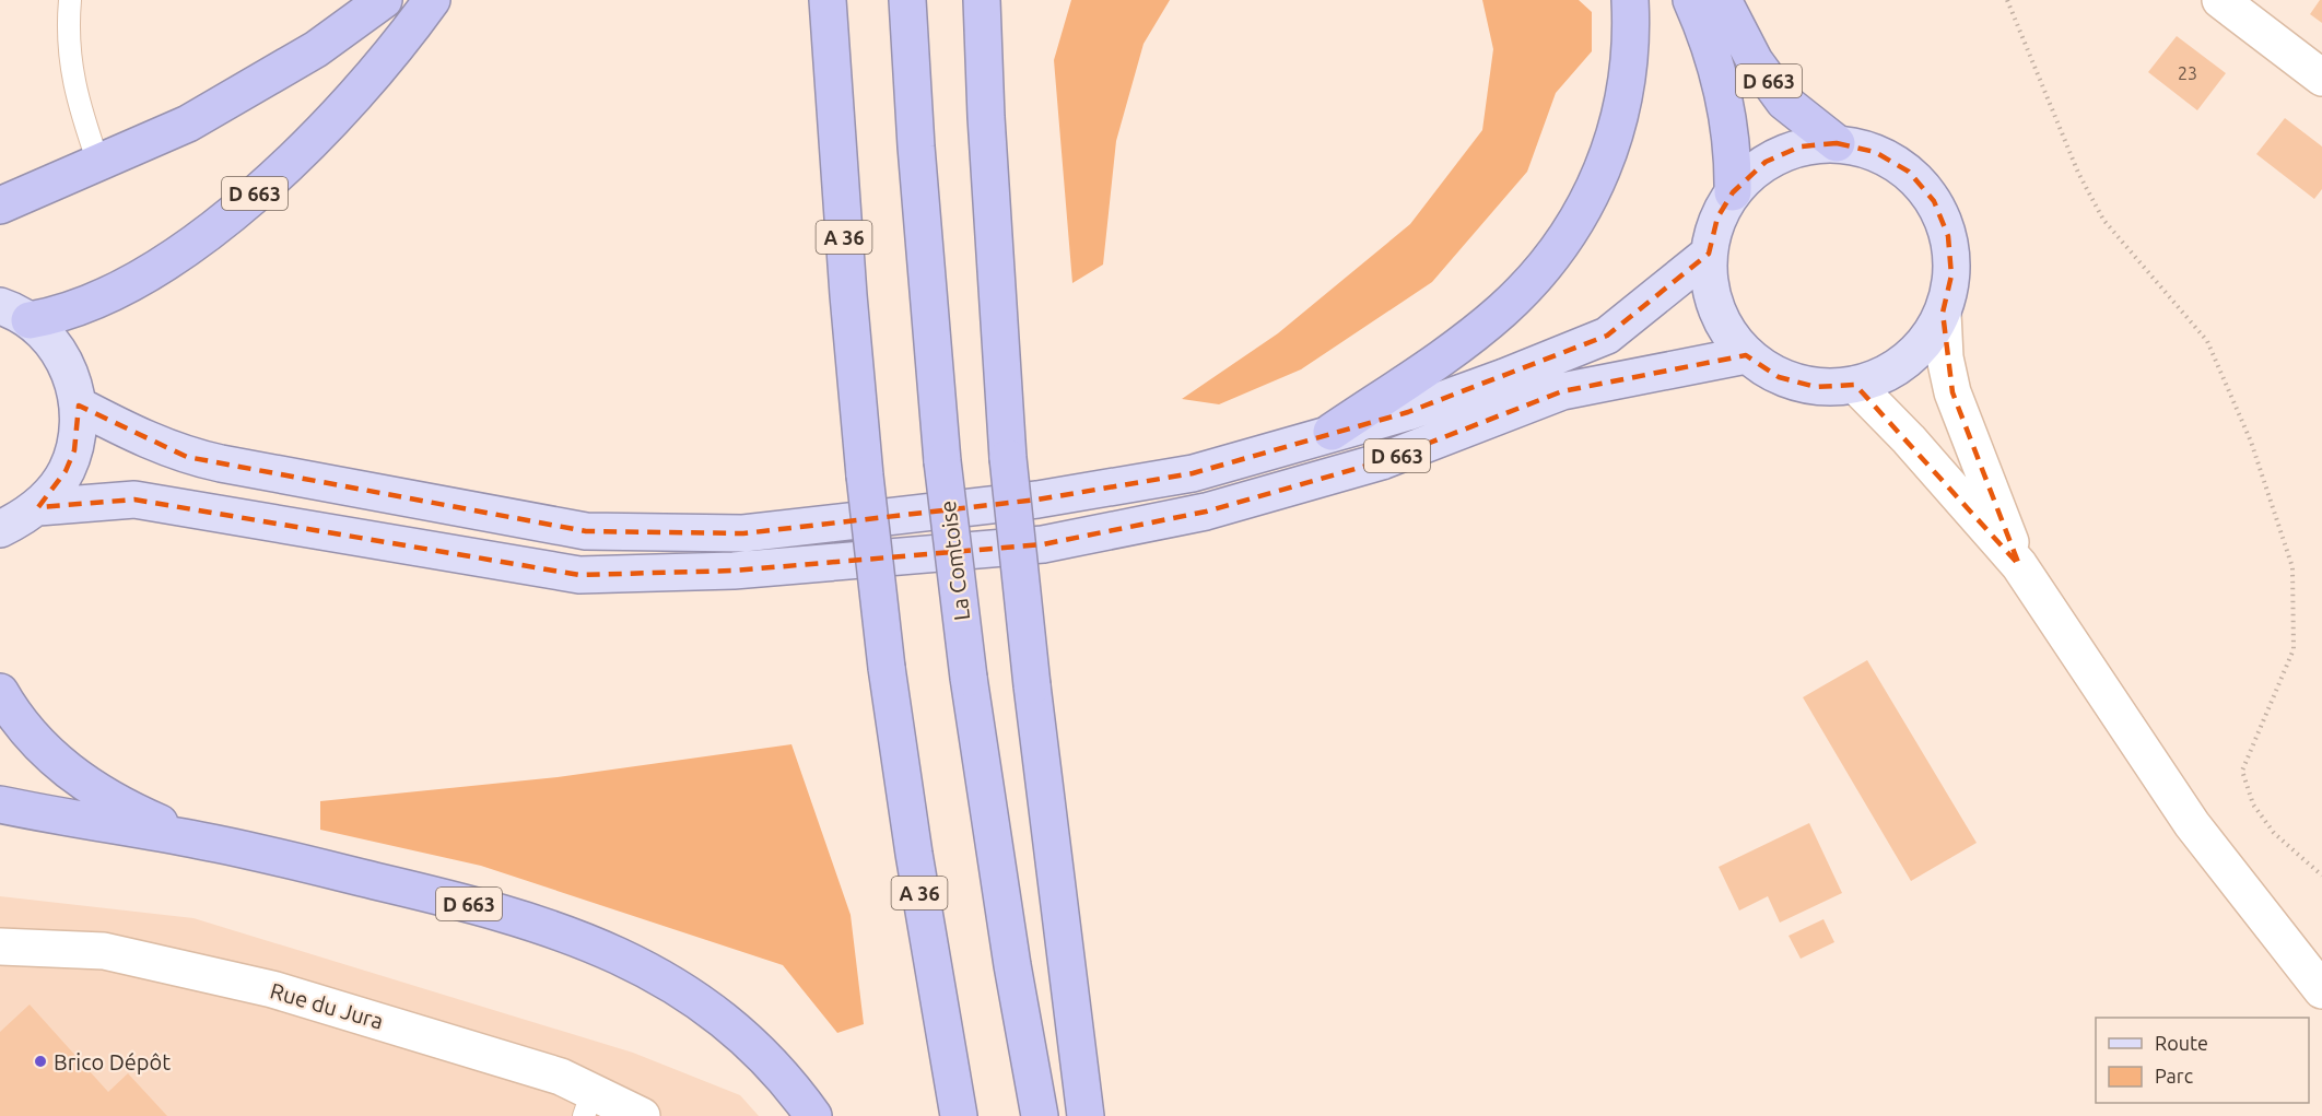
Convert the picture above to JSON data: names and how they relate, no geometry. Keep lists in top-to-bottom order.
{
  "streets": {
    "highway": ["D 663", "A 36", "La Comtoise"],
    "main road": ["Rue du Jura"]
  },
  "places": ["Brico Dépôt"],
  "house_numbers": ["23"],
  "legend": ["Route", "Parc"]
}
